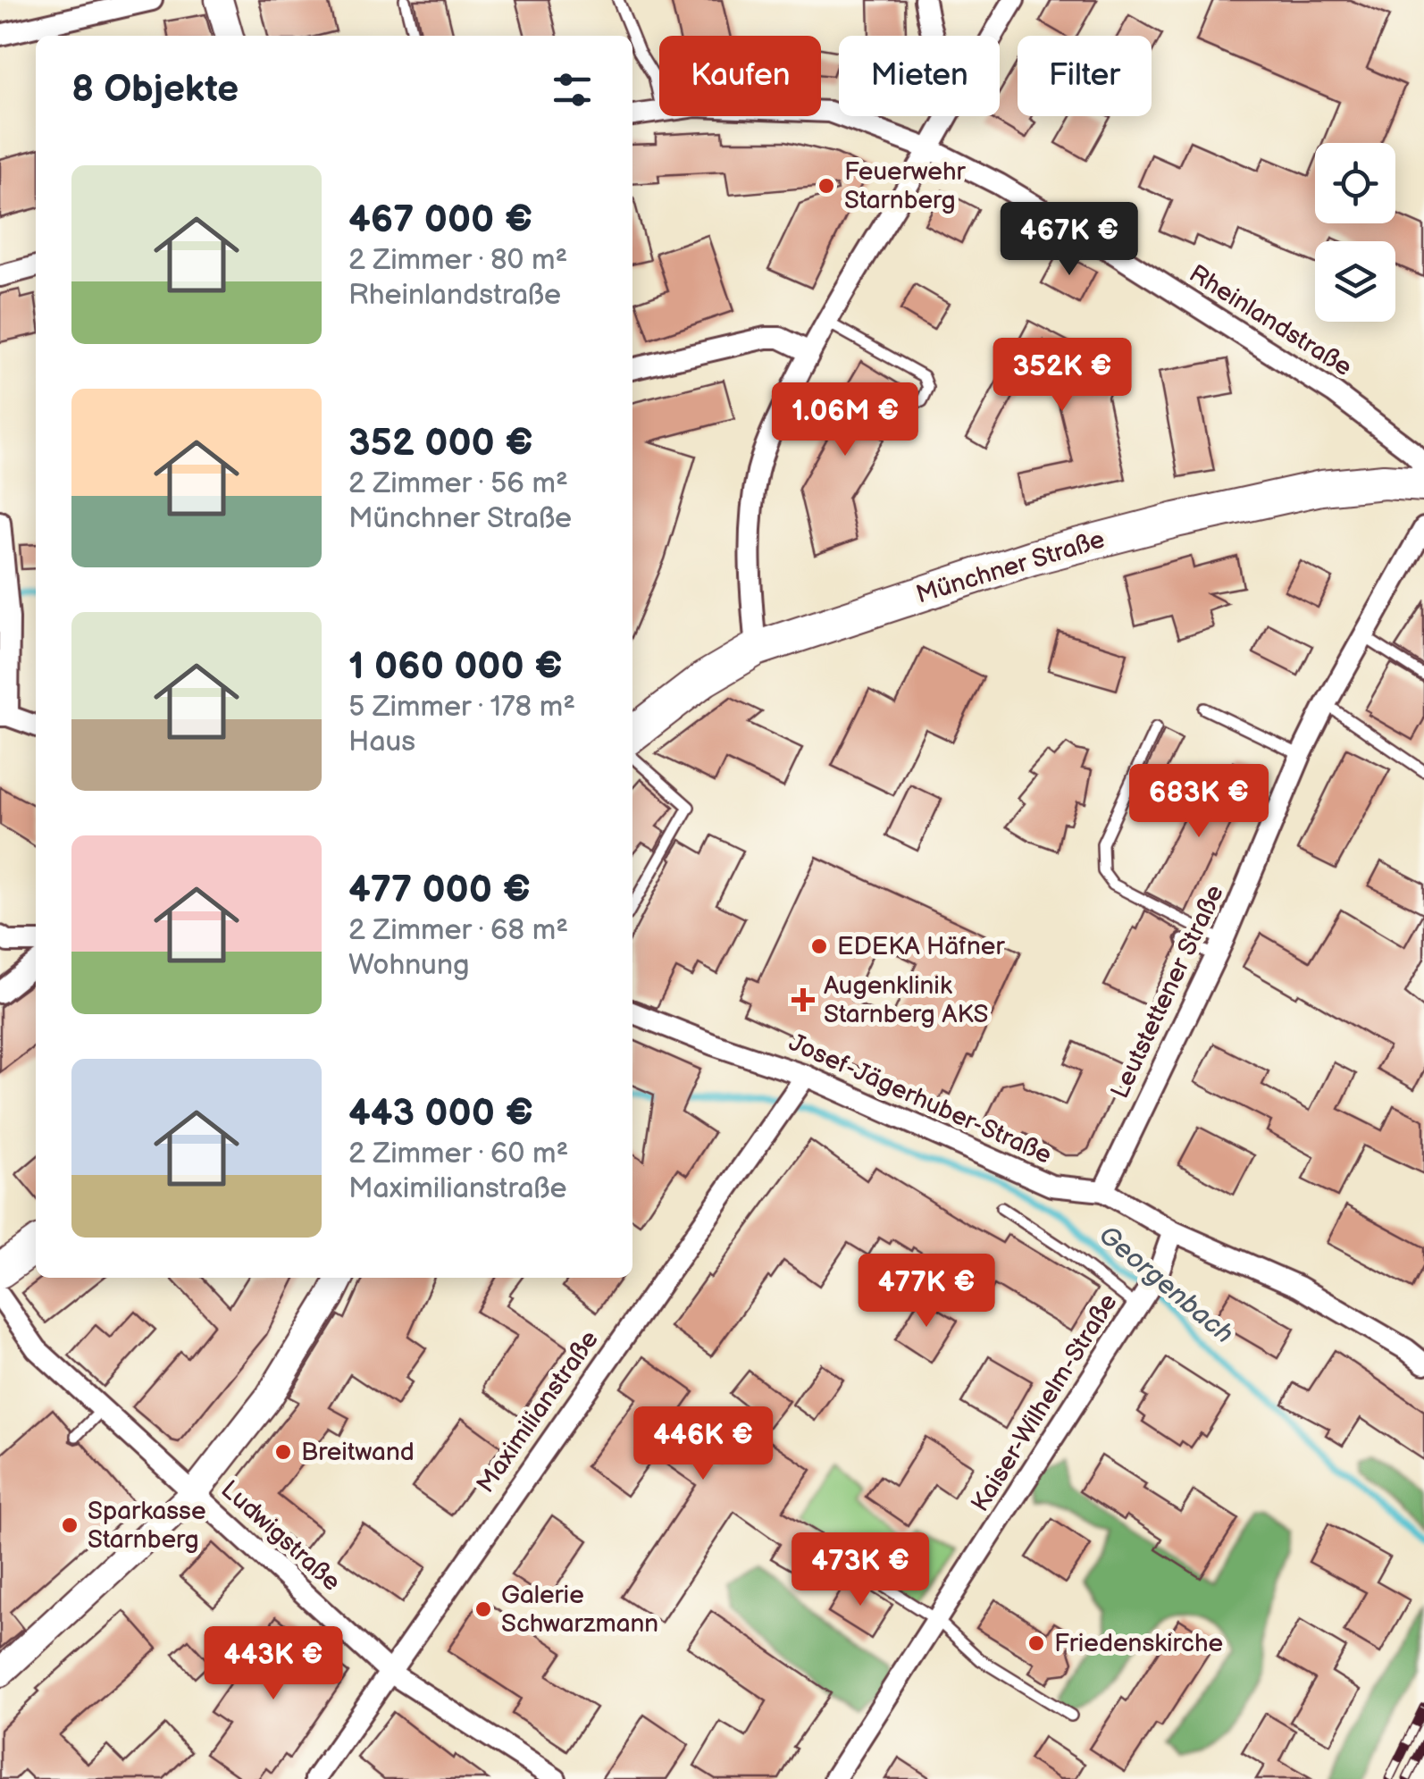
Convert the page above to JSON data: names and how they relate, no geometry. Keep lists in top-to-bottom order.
{
  "streets": {
    "main road": ["Münchner Straße"],
    "street": [
      "Rheinlandstraße",
      "Leutstettener Straße",
      "Josef-Jägerhuber-Straße",
      "Kaiser-Wilhelm-Straße",
      "Maximilianstraße",
      "Ludwigstraße"
    ]
  },
  "crossings": [
    ["Leutstettener Straße", "Josef-Jägerhuber-Straße"],
    ["Josef-Jägerhuber-Straße", "Kaiser-Wilhelm-Straße"],
    ["Josef-Jägerhuber-Straße", "Maximilianstraße"],
    ["Maximilianstraße", "Ludwigstraße"]
  ],
  "water": ["Georgenbach"],
  "places": {
    "other": [
      "Feuerwehr Starnberg",
      "EDEKA Häfner",
      "Breitwand",
      "Sparkasse Starnberg",
      "Galerie Schwarzmann",
      "Friedenskirche"
    ],
    "health": ["Augenklinik Starnberg AKS"]
  },
  "page": {
    "chip": ["Kaufen", "Mieten", "Filter"],
    "heading": "8 Objekte",
    "list": [
      {
        "name": "467 000 €",
        "note": "2 Zimmer · 80 m² · Rheinlandstraße"
      },
      {
        "name": "352 000 €",
        "note": "2 Zimmer · 56 m² · Münchner Straße"
      },
      {
        "name": "1 060 000 €",
        "note": "5 Zimmer · 178 m² · Haus"
      },
      {
        "name": "477 000 €",
        "note": "2 Zimmer · 68 m² · Wohnung"
      },
      {
        "name": "443 000 €",
        "note": "2 Zimmer · 60 m² · Maximilianstraße"
      }
    ],
    "price": [
      "467K €",
      "352K €",
      "1.06M €",
      "683K €",
      "477K €",
      "446K €",
      "473K €",
      "443K €"
    ]
  }
}
